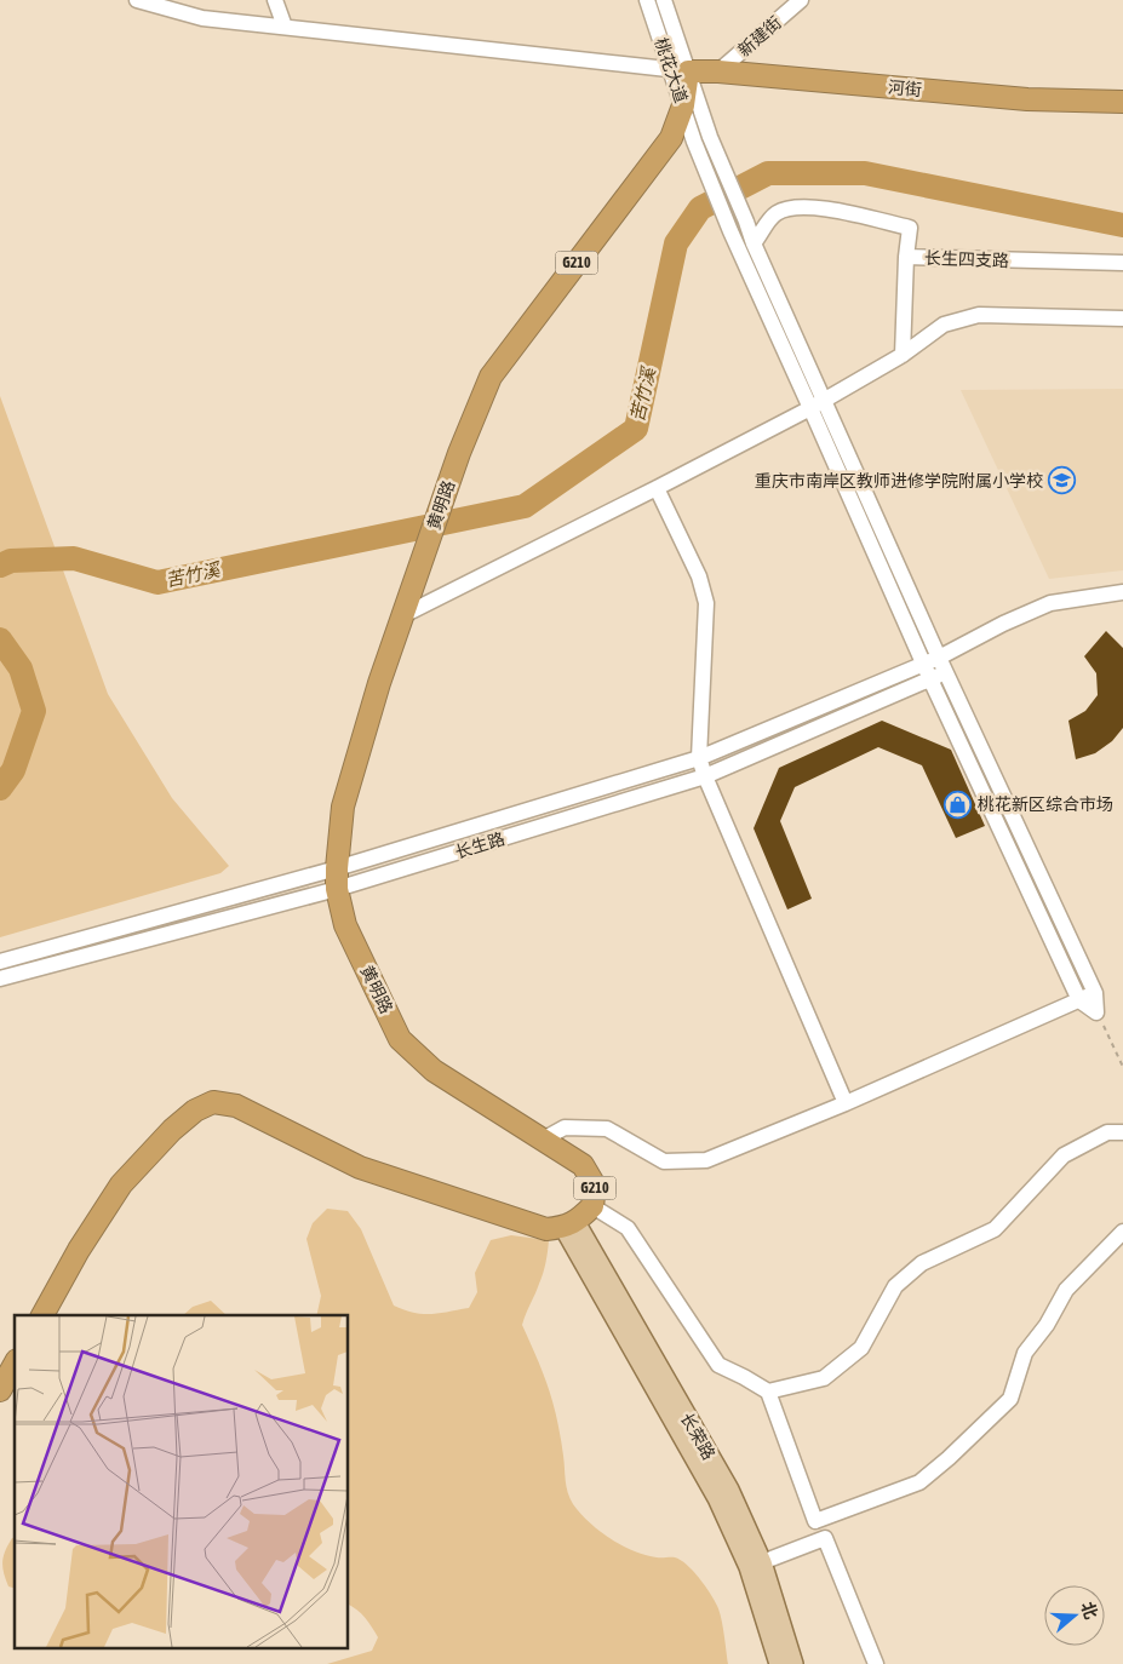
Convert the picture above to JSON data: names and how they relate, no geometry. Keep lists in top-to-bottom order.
{
  "streets": {
    "highway": ["河街", "G210", "黄明路"],
    "main road": ["长荣路"],
    "street": [
      "新建街",
      "桃花大道",
      "长生四支路",
      "长生路"
    ]
  },
  "crossings": [
    ["新建街", "河街"],
    ["桃花大道", "河街"],
    ["桃花大道", "长生四支路"],
    ["桃花大道", "黄明路"],
    ["河街", "黄明路"],
    ["G210", "黄明路"],
    ["G210", "长荣路"],
    ["黄明路", "长生路"]
  ],
  "water": ["苦竹溪"],
  "places": {
    "school or university": ["重庆市南岸区教师进修学院附属小学校"],
    "shop": ["桃花新区综合市场"]
  },
  "north": "right"
}
